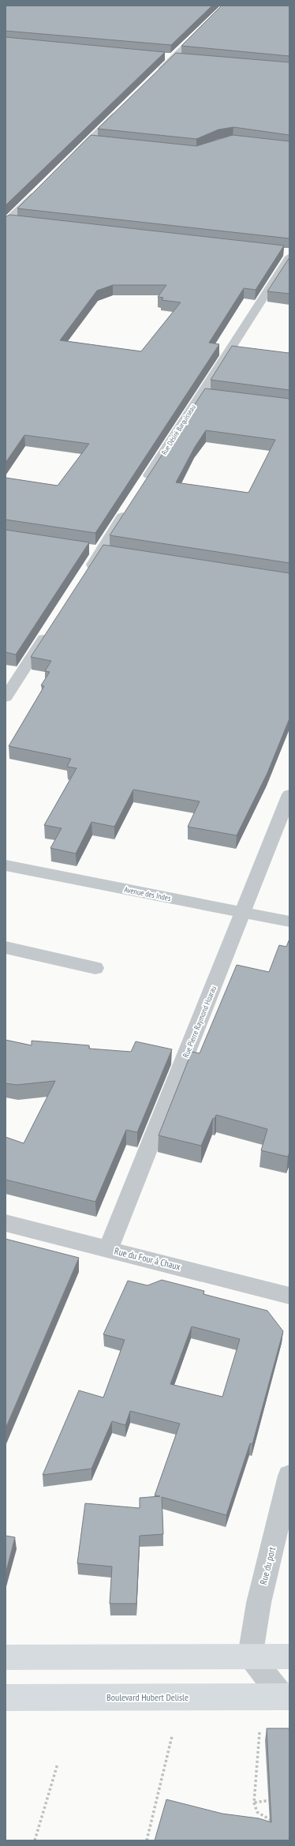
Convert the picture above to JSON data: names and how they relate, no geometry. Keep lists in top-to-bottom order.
{
  "streets": {
    "main road": ["Boulevard Hubert Delisle"],
    "street": [
      "Rue Désiré Barquisseau",
      "Avenue des Indes",
      "Rue Pierre Raymond Hoarau",
      "Rue du Four à Chaux",
      "Rue du port"
    ]
  },
  "crossings": [
    ["Avenue des Indes", "Rue Pierre Raymond Hoarau"],
    ["Rue Pierre Raymond Hoarau", "Rue du Four à Chaux"]
  ]
}
